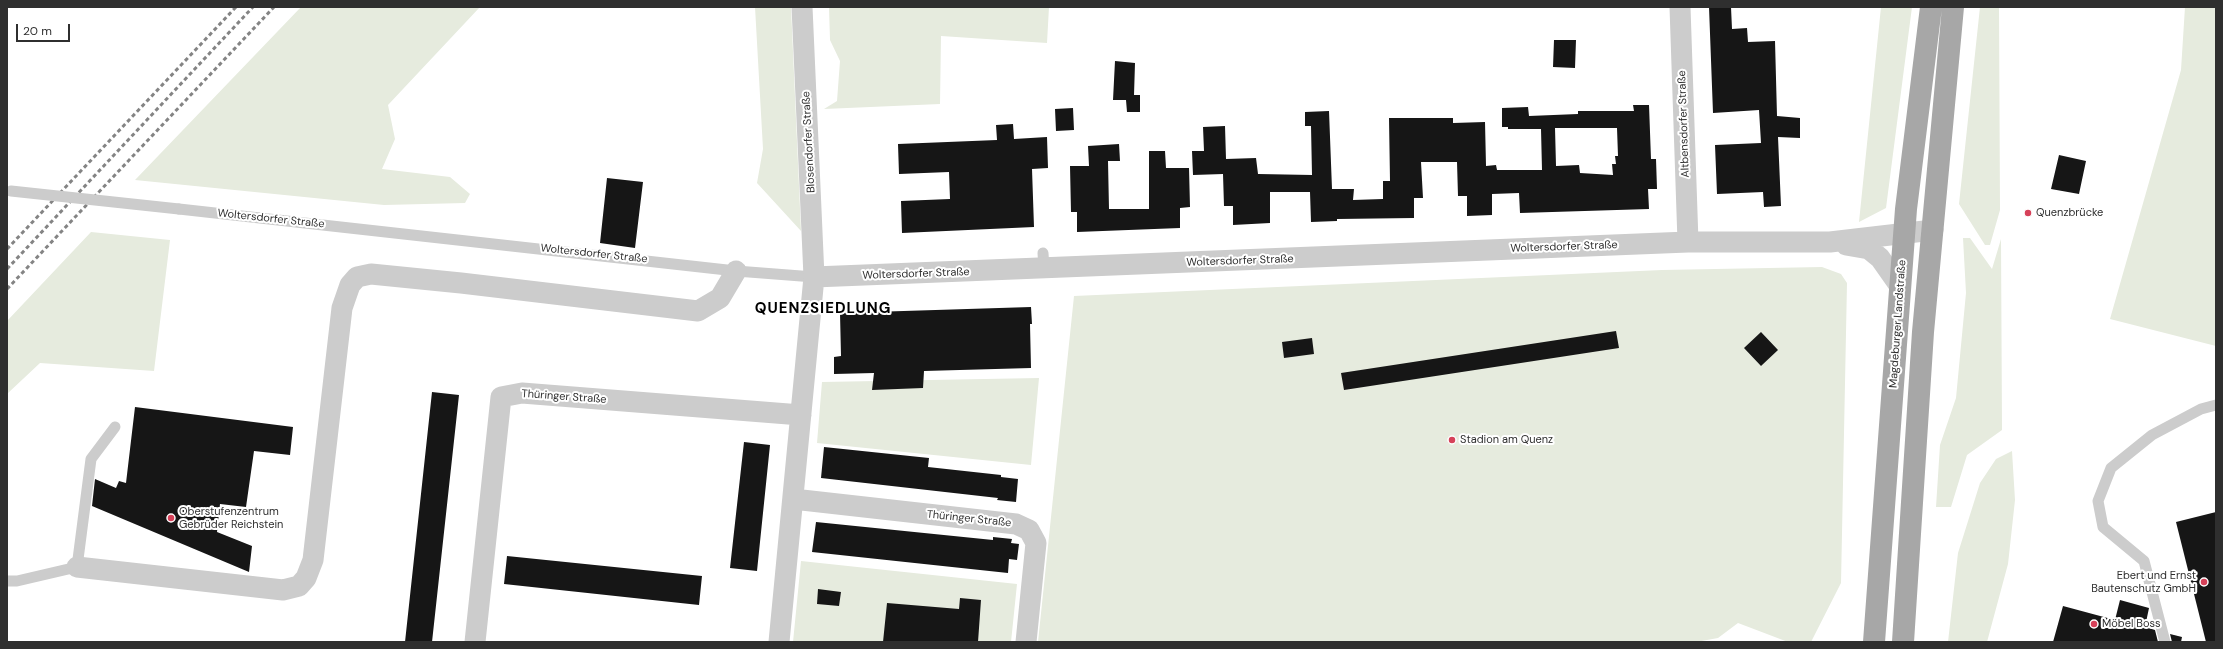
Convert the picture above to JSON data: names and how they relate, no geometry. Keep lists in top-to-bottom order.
{
  "streets": {
    "main road": ["Magdeburger Landstraße"],
    "street": [
      "Altbensdorfer Straße",
      "Blosendorfer Straße",
      "Woltersdorfer Straße",
      "Thüringer Straße"
    ]
  },
  "crossings": [
    ["Altbensdorfer Straße", "Woltersdorfer Straße"],
    ["Blosendorfer Straße", "Woltersdorfer Straße"],
    ["Woltersdorfer Straße", "Magdeburger Landstraße"]
  ],
  "districts": ["QUENZSIEDLUNG"],
  "places": [
    "Quenzbrücke",
    "Stadion am Quenz",
    "Oberstufenzentrum Gebrüder Reichstein",
    "Ebert und Ernst Bautenschutz GmbH",
    "Möbel Boss"
  ],
  "scale_bar": "20 m"
}
